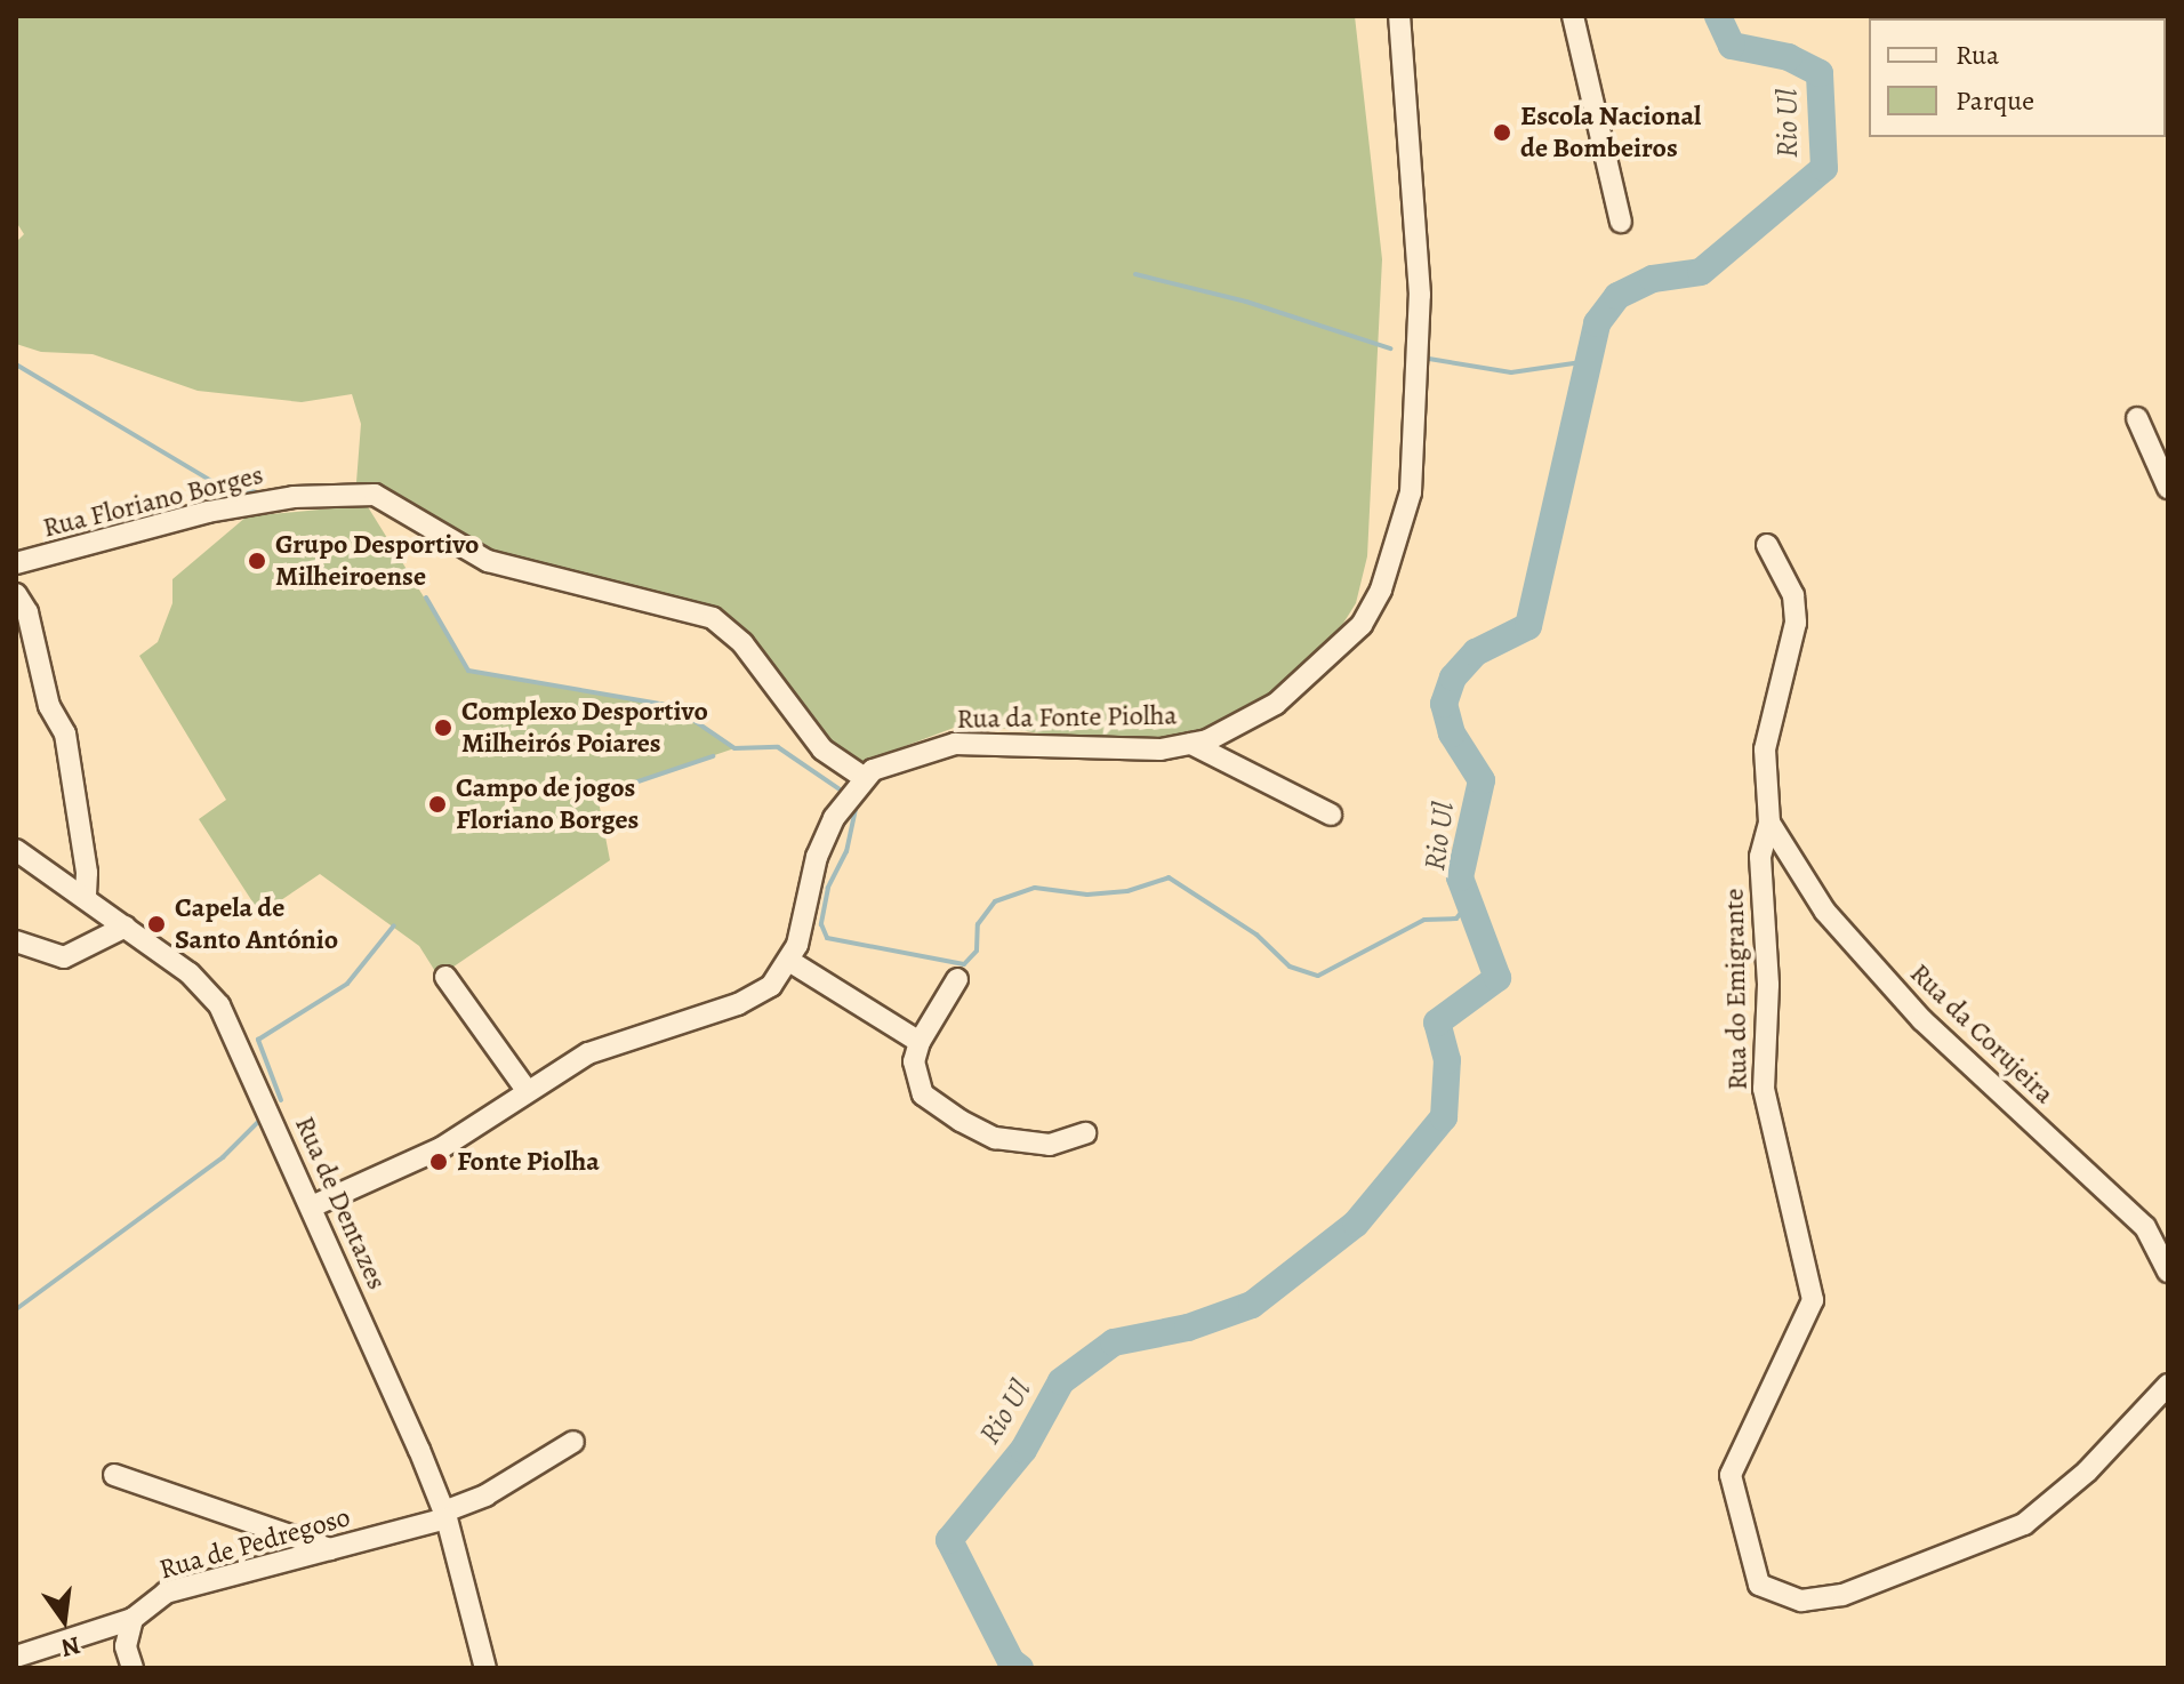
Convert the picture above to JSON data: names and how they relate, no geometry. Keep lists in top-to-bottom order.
{
  "streets": {
    "street": [
      "Rua Floriano Borges",
      "Rua da Fonte Piolha",
      "Rua do Emigrante",
      "Rua da Corujeira",
      "Rua de Dentazes",
      "Rua de Pedregoso"
    ]
  },
  "crossings": [
    ["Rua Floriano Borges", "Rua da Fonte Piolha"],
    ["Rua do Emigrante", "Rua da Corujeira"],
    ["Rua de Dentazes", "Rua de Pedregoso"]
  ],
  "water": ["Rio Ul"],
  "places": [
    "Escola Nacional de Bombeiros",
    "Grupo Desportivo Milheiroense",
    "Complexo Desportivo Milheirós Poiares",
    "Campo de jogos Floriano Borges",
    "Capela de Santo António",
    "Fonte Piolha"
  ],
  "legend": ["Rua", "Parque"],
  "north": "bottom"
}
